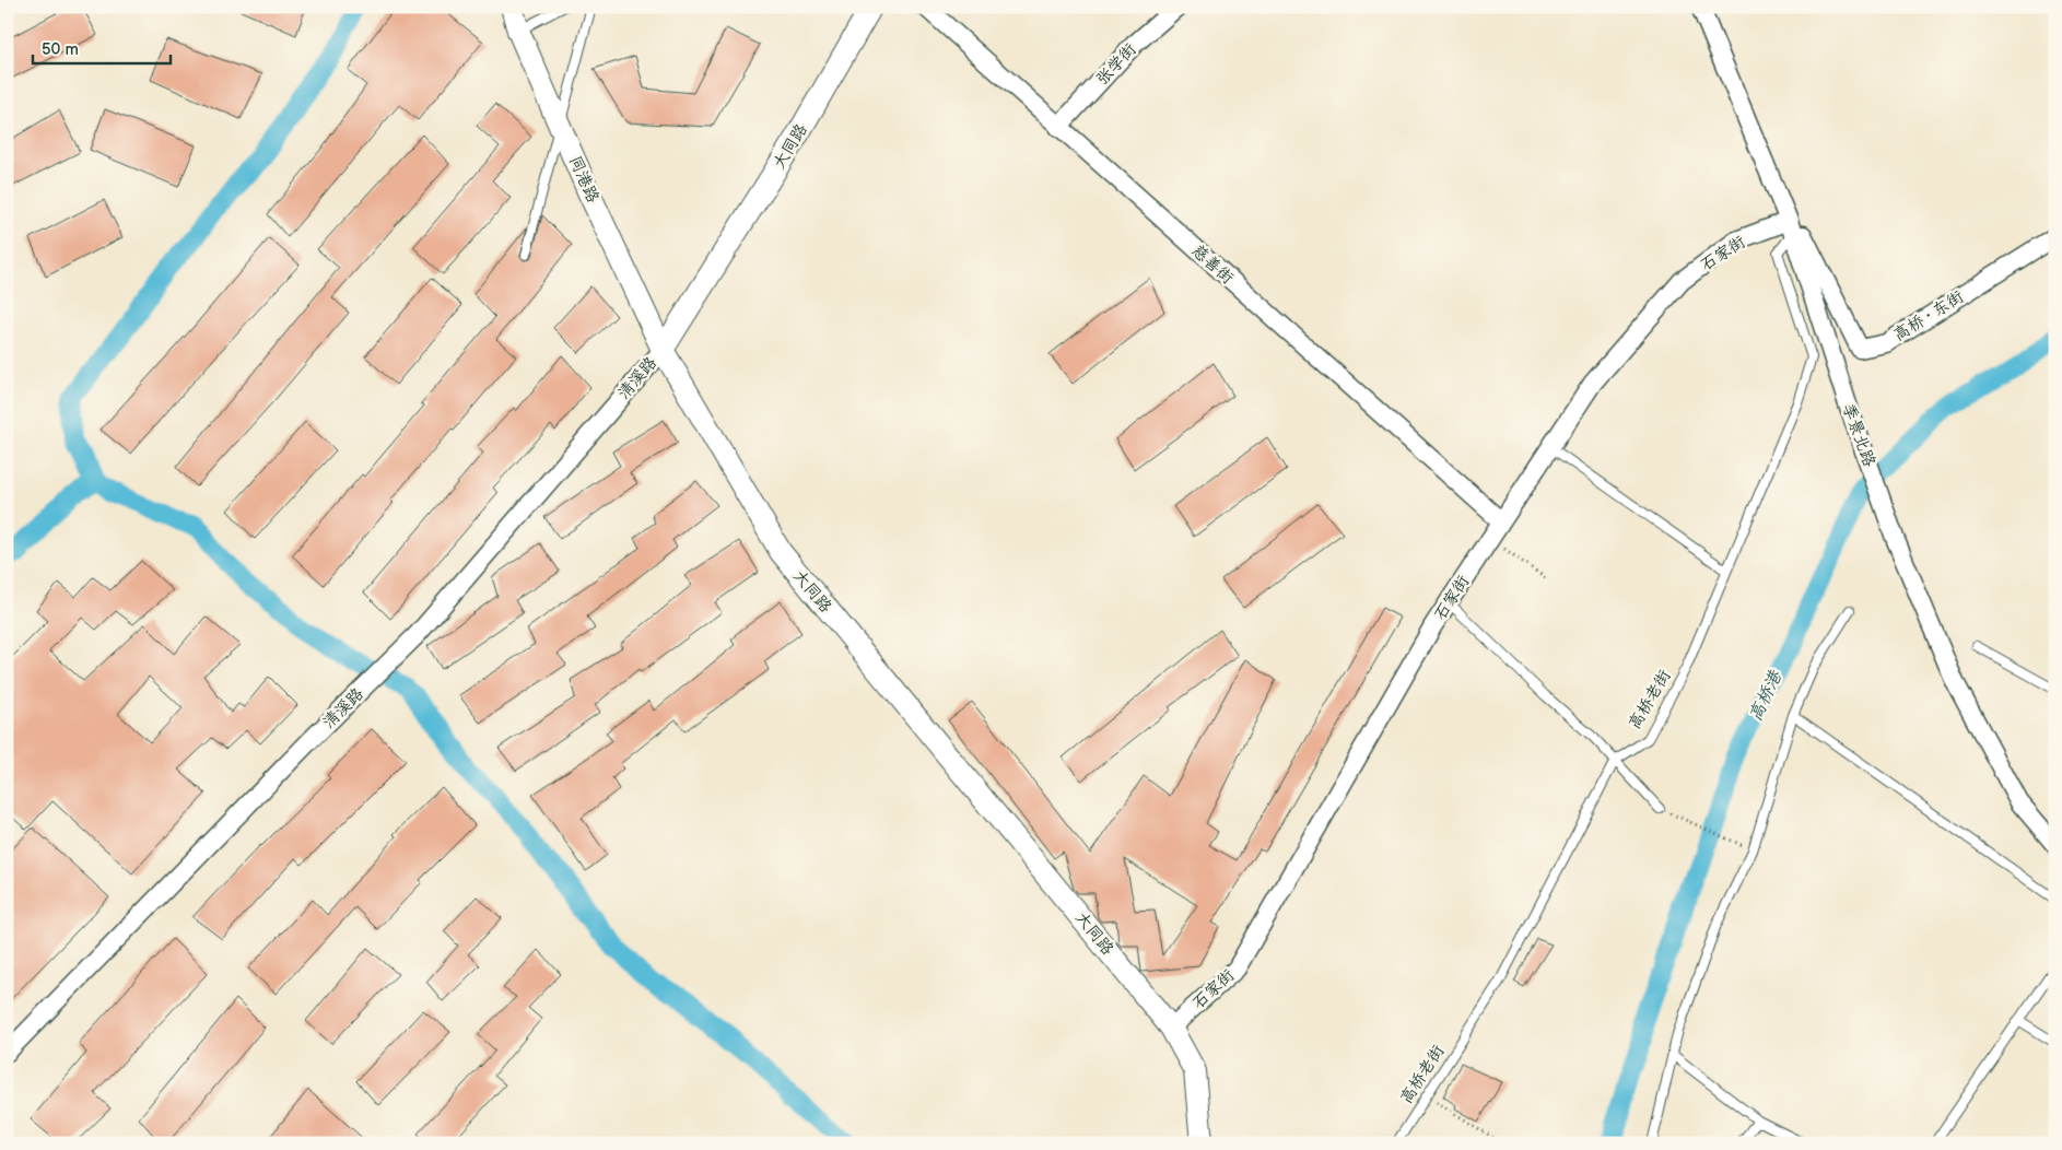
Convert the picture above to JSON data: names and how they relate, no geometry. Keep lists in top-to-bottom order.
{
  "streets": {
    "street": [
      "张学街",
      "大同路",
      "同港路",
      "石家街",
      "慈善街",
      "高桥 • 东街",
      "清溪路",
      "季景北路"
    ],
    "lane": ["高桥老街"]
  },
  "crossings": [
    ["张学街", "慈善街"],
    ["大同路", "同港路"],
    ["大同路", "石家街"],
    ["大同路", "清溪路"],
    ["同港路", "清溪路"],
    ["石家街", "慈善街"],
    ["石家街", "高桥 • 东街"],
    ["石家街", "季景北路"],
    ["石家街", "高桥老街"],
    ["高桥 • 东街", "季景北路"],
    ["高桥 • 东街", "高桥老街"],
    ["季景北路", "高桥老街"]
  ],
  "water": ["高桥港"],
  "scale_bar": "50 m"
}
